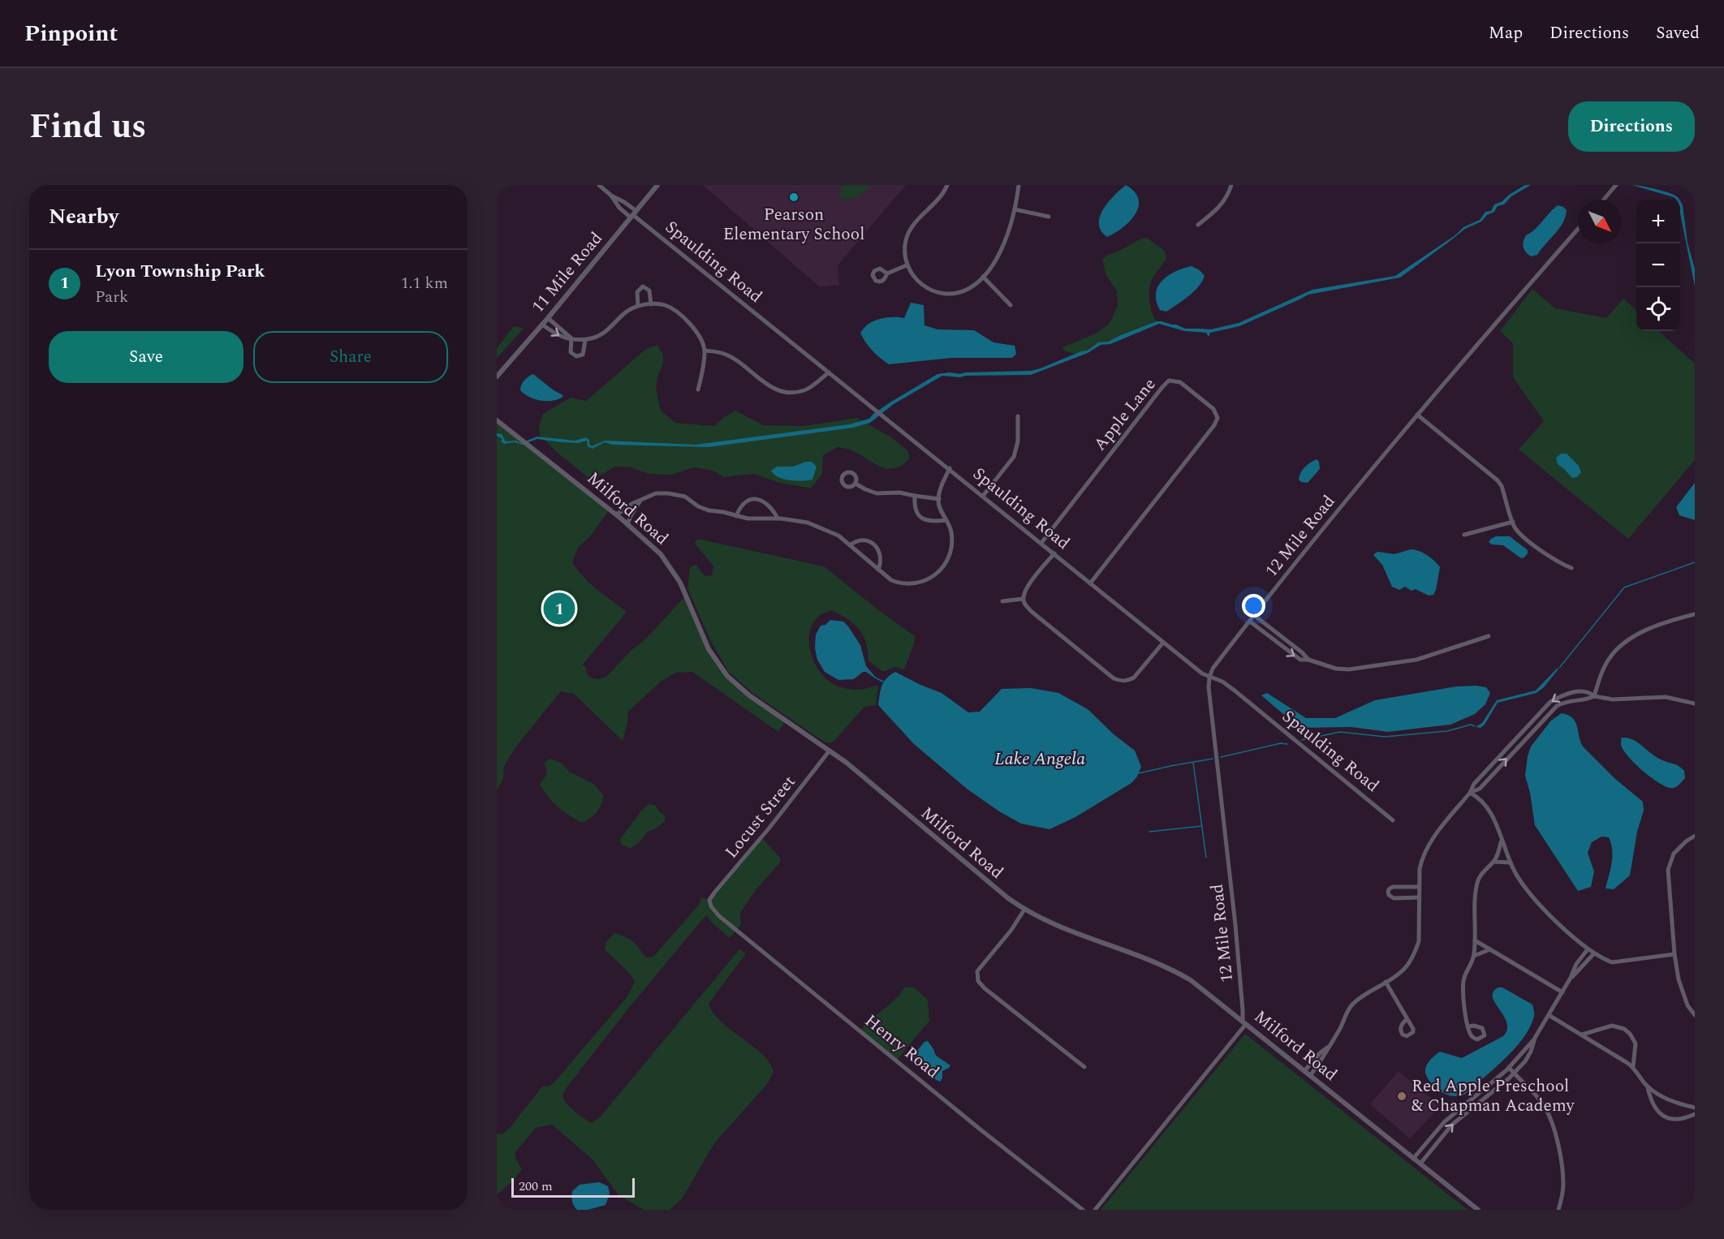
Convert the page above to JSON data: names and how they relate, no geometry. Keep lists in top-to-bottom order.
{
  "streets": {
    "street": [
      "Spaulding Road",
      "11 Mile Road",
      "Apple Lane",
      "Milford Road",
      "12 Mile Road",
      "Locust Street",
      "Henry Road"
    ]
  },
  "crossings": [
    ["Spaulding Road", "11 Mile Road"],
    ["Spaulding Road", "Apple Lane"],
    ["Spaulding Road", "12 Mile Road"],
    ["Milford Road", "12 Mile Road"],
    ["Milford Road", "Locust Street"],
    ["Locust Street", "Henry Road"]
  ],
  "water": ["Lake Angela"],
  "places": ["Pearson Elementary School", "Red Apple Preschool & Chapman Academy"],
  "scale_bar": "200 m",
  "north": "bottom right",
  "page": {
    "header": "Pinpoint",
    "nav": ["Map", "Directions", "Saved"],
    "title": "Find us",
    "buttons": [
      "Directions",
      ["Save", "Share"]
    ],
    "heading": "Nearby",
    "map_buttons": ["+", "−"],
    "list": [
      {
        "mark": "1",
        "name": "Lyon Township Park",
        "note": "Park",
        "value": "1.1 km"
      }
    ],
    "pins": "1",
    "scale": "200 m"
  }
}
